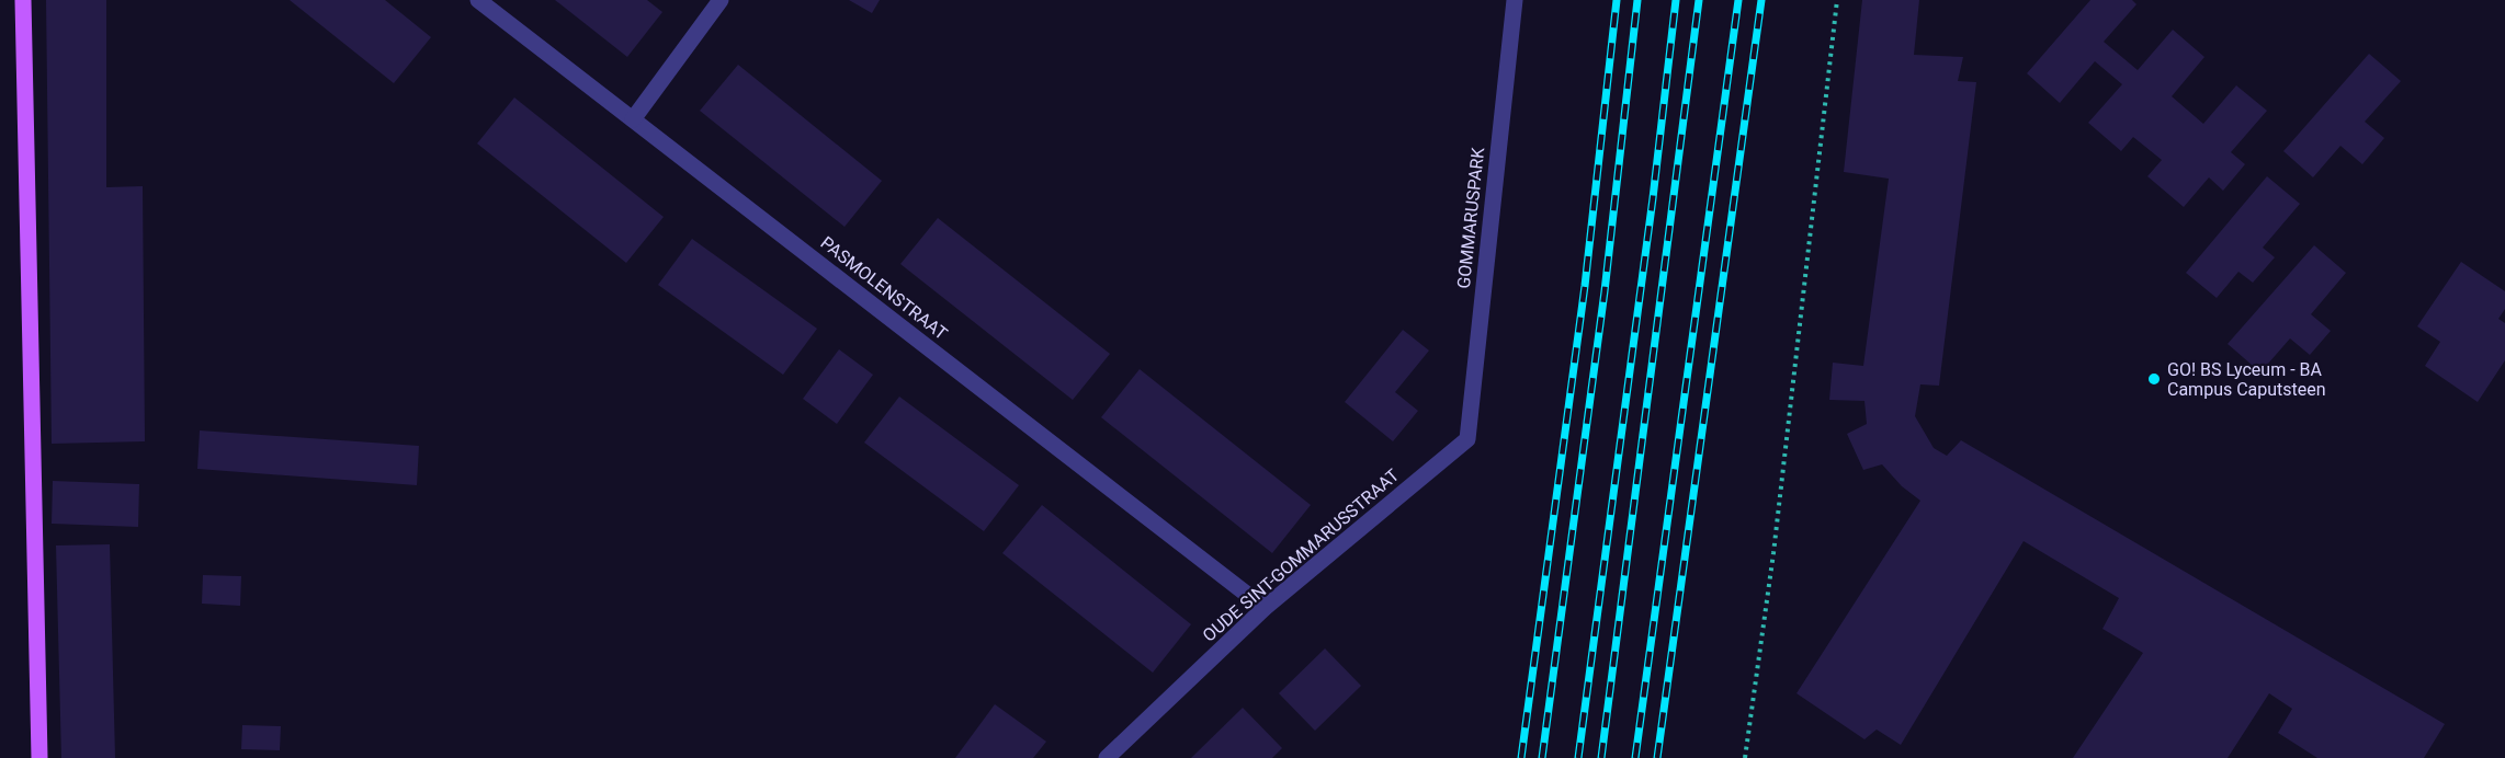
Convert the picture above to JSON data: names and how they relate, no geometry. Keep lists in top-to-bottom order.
{
  "streets": {
    "street": ["GOMMARUSPARK", "PASMOLENSTRAAT", "OUDE SINT-GOMMARUSSTRAAT"]
  },
  "crossings": [
    ["GOMMARUSPARK", "OUDE SINT-GOMMARUSSTRAAT"],
    ["PASMOLENSTRAAT", "OUDE SINT-GOMMARUSSTRAAT"]
  ],
  "places": ["GO! BS Lyceum - BA Campus Caputsteen"]
}
